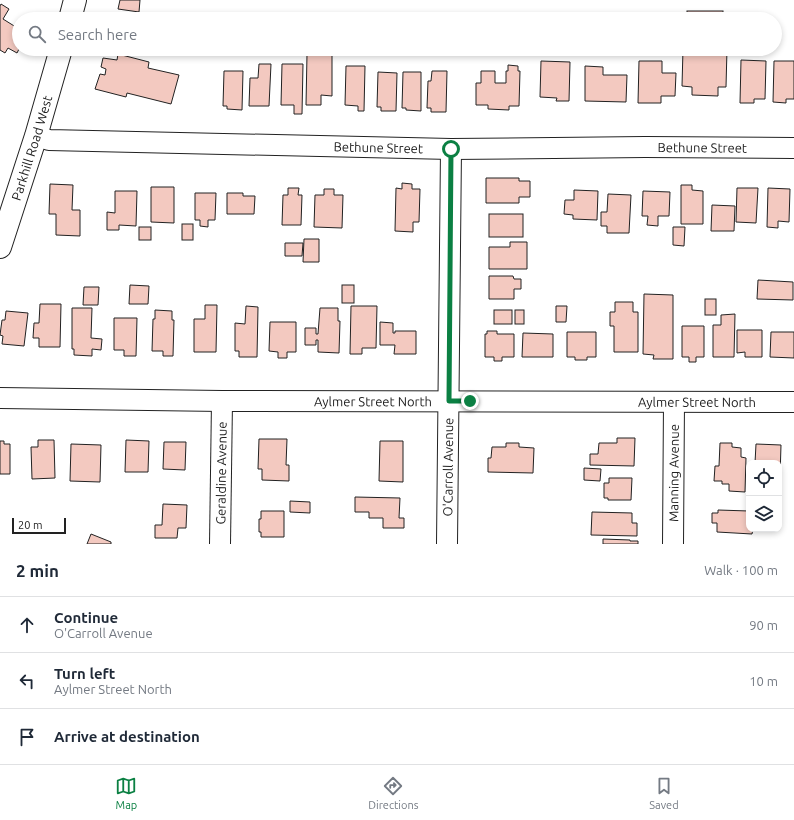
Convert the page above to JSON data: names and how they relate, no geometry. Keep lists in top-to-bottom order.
{
  "streets": {
    "main road": ["Parkhill Road West"],
    "street": [
      "Bethune Street",
      "Aylmer Street North",
      "O'Carroll Avenue",
      "Geraldine Avenue",
      "Manning Avenue"
    ]
  },
  "crossings": [
    ["Bethune Street", "Parkhill Road West"],
    ["Bethune Street", "O'Carroll Avenue"],
    ["Aylmer Street North", "O'Carroll Avenue"],
    ["Aylmer Street North", "Geraldine Avenue"],
    ["Aylmer Street North", "Manning Avenue"]
  ],
  "scale_bar": "20 m",
  "page": {
    "search": "Search here",
    "scale": "20 m",
    "heading": ["2 min", "Walk · 100 m"],
    "list": [
      ["Continue", "O'Carroll Avenue", "90 m"],
      ["Turn left", "Aylmer Street North", "10 m"],
      "Arrive at destination"
    ],
    "nav": ["Map", "Directions", "Saved"]
  }
}
